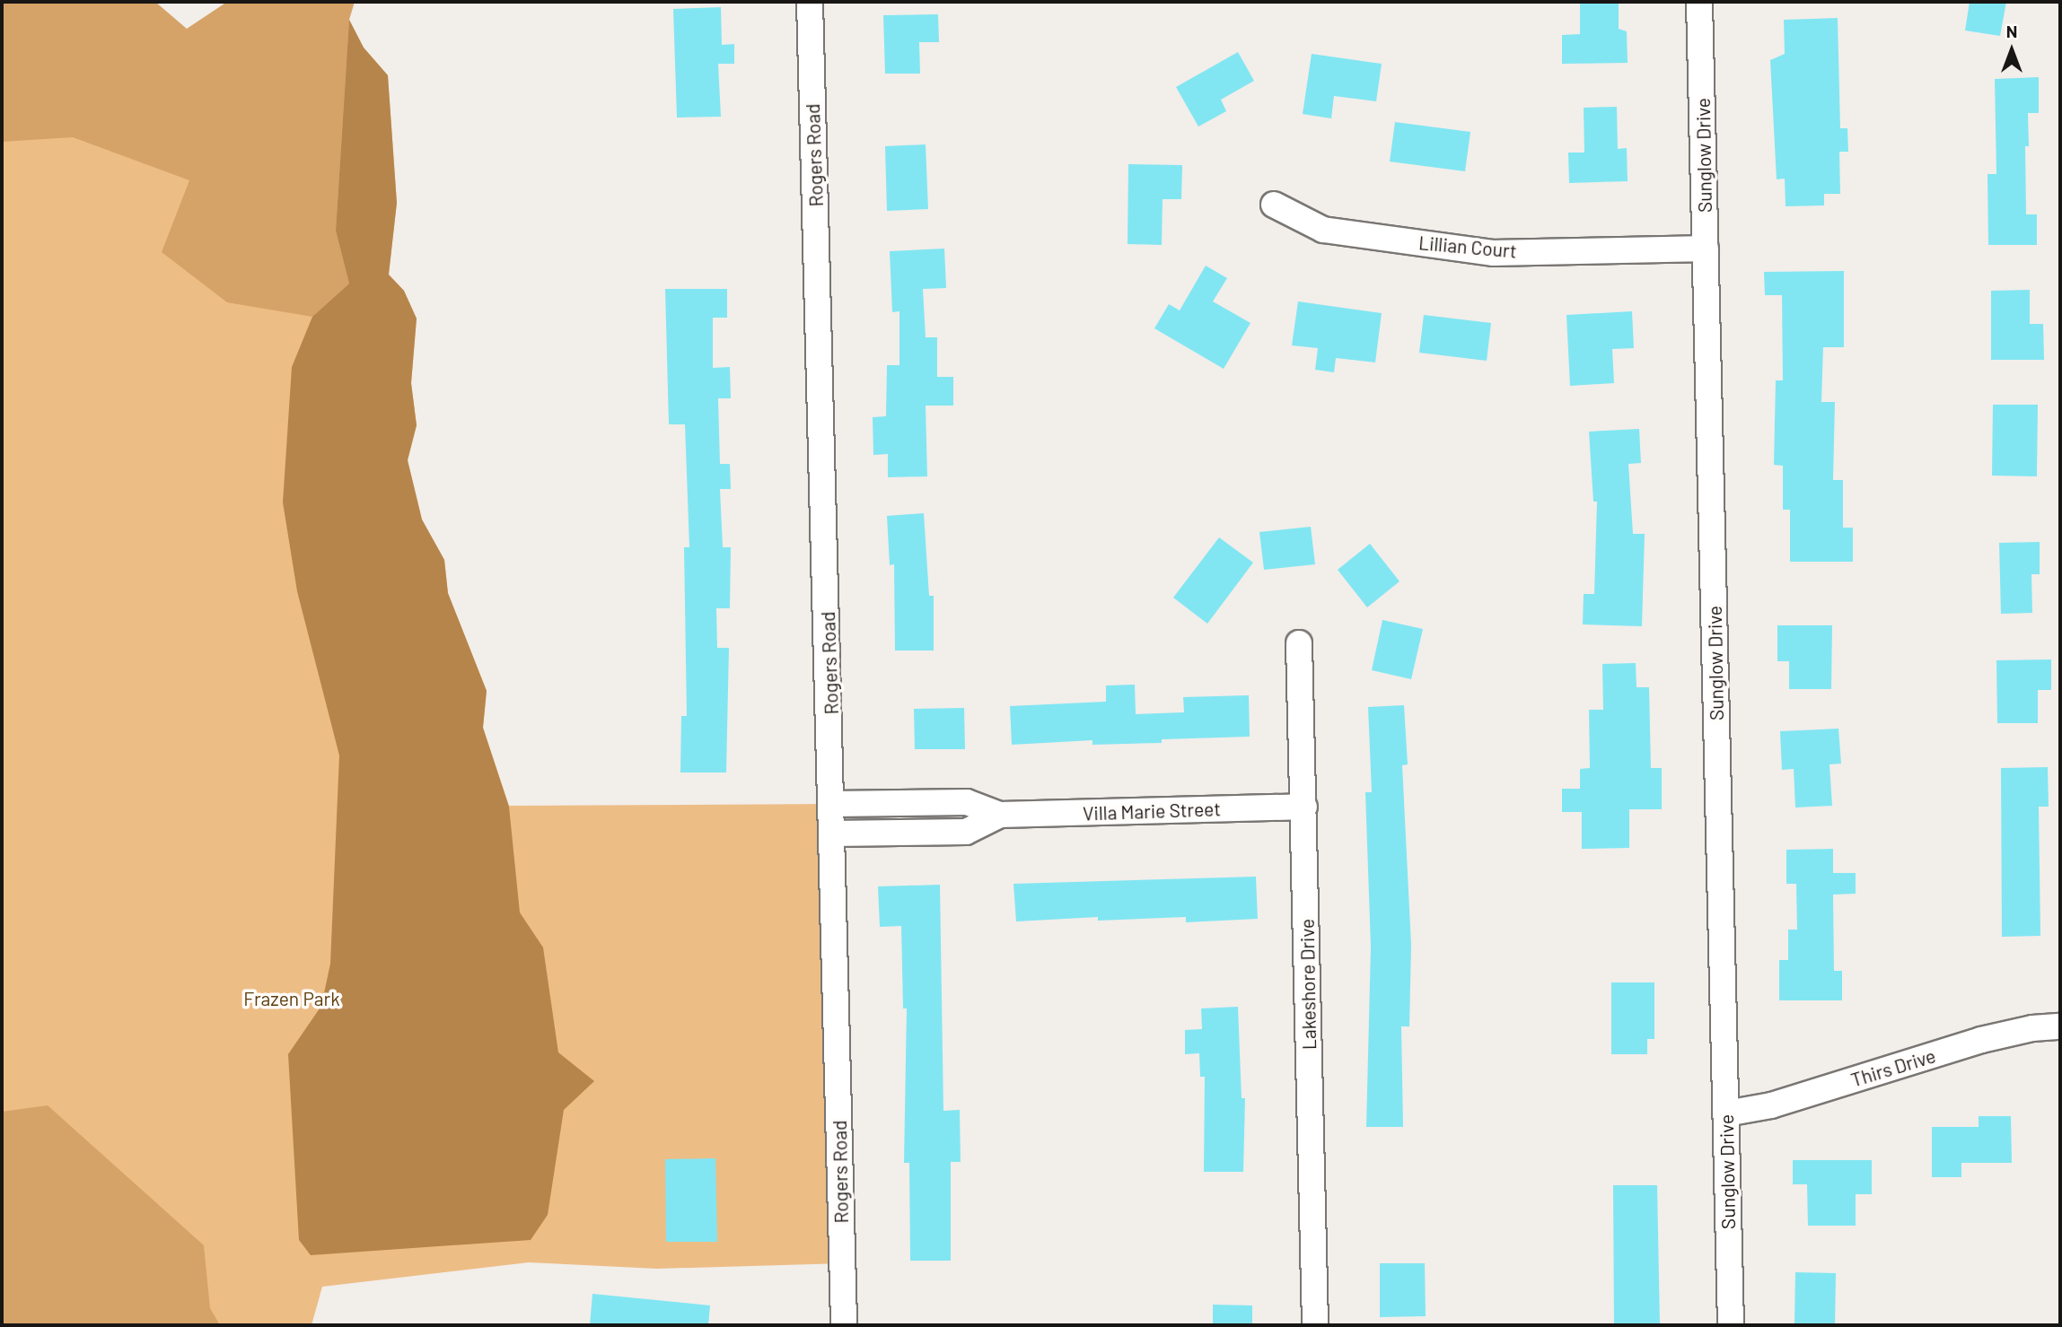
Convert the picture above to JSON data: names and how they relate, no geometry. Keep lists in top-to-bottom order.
{
  "streets": {
    "street": [
      "Rogers Road",
      "Sunglow Drive",
      "Lillian Court",
      "Villa Marie Street",
      "Lakeshore Drive",
      "Thirs Drive"
    ]
  },
  "crossings": [
    ["Rogers Road", "Villa Marie Street"],
    ["Sunglow Drive", "Lillian Court"],
    ["Sunglow Drive", "Thirs Drive"],
    ["Villa Marie Street", "Lakeshore Drive"]
  ],
  "parks": ["Frazen Park"],
  "north": "top"
}
